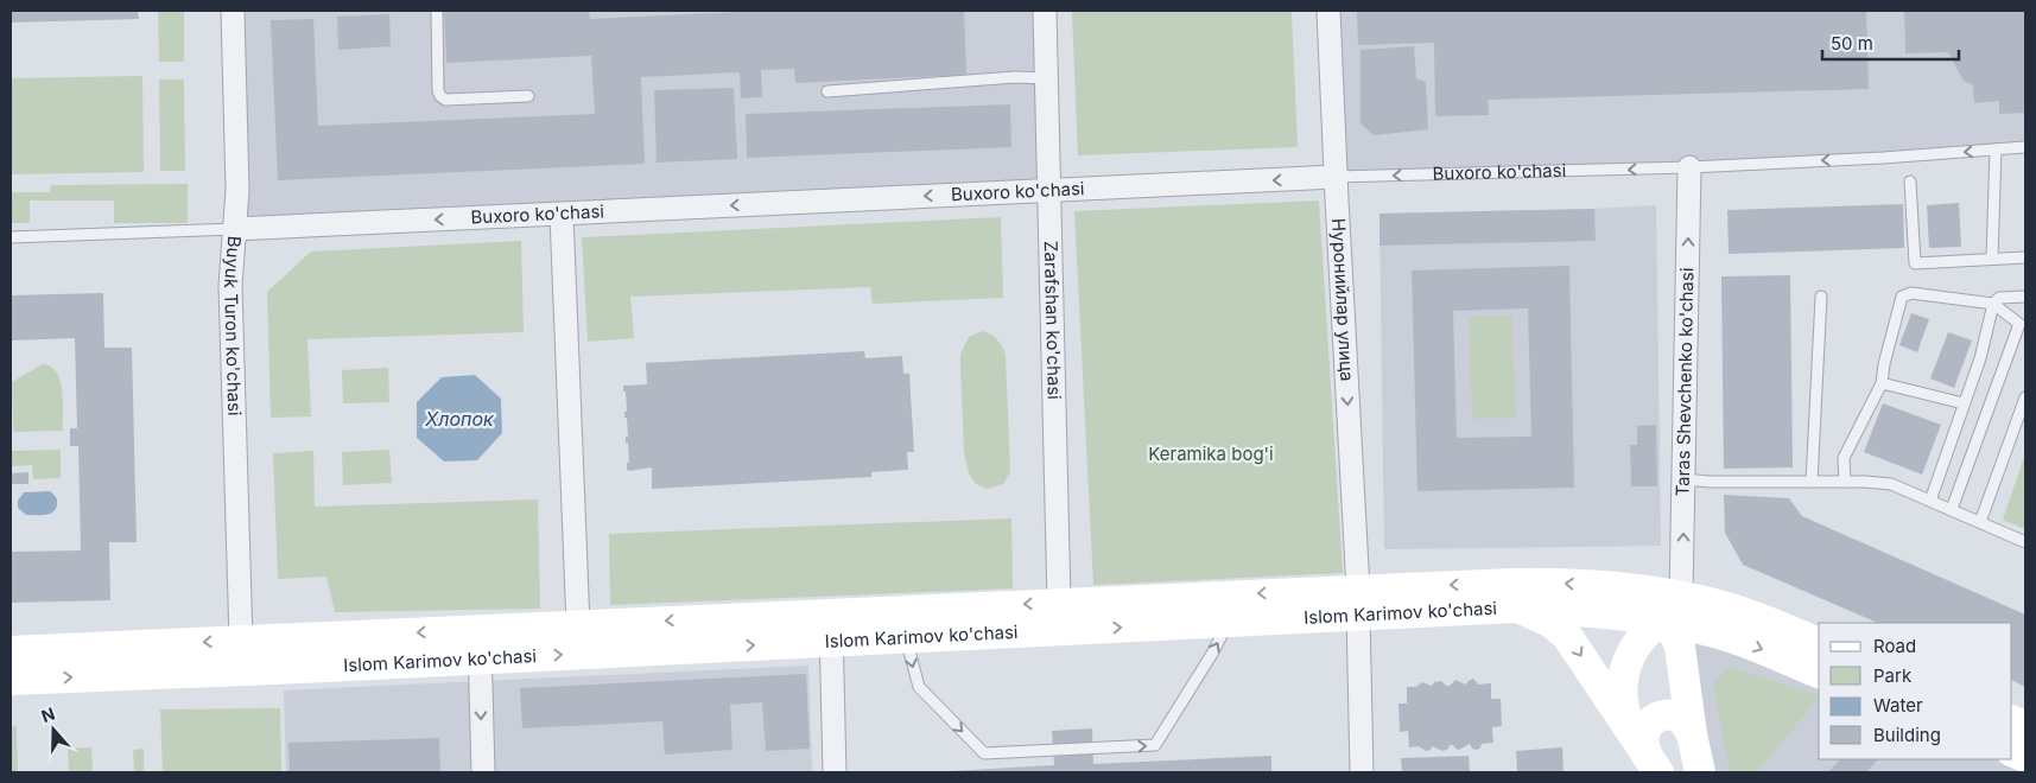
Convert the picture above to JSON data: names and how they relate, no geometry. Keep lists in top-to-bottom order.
{
  "streets": {
    "main road": ["Islom Karimov ko'chasi"],
    "street": [
      "Buxoro ko'chasi",
      "Нуронийлар улица",
      "Zarafshan ko'chasi",
      "Buyuk Turon ko'chasi",
      "Taras Shevchenko ko'chasi"
    ]
  },
  "crossings": [
    ["Buxoro ko'chasi", "Нуронийлар улица"],
    ["Buxoro ko'chasi", "Zarafshan ko'chasi"],
    ["Buxoro ko'chasi", "Buyuk Turon ko'chasi"],
    ["Buxoro ko'chasi", "Taras Shevchenko ko'chasi"],
    ["Нуронийлар улица", "Islom Karimov ko'chasi"],
    ["Zarafshan ko'chasi", "Islom Karimov ko'chasi"],
    ["Buyuk Turon ko'chasi", "Islom Karimov ko'chasi"],
    ["Taras Shevchenko ko'chasi", "Islom Karimov ko'chasi"]
  ],
  "one_way": ["Buxoro ko'chasi", "Нуронийлар улица", "Taras Shevchenko ko'chasi"],
  "water": ["Хлопок"],
  "parks": ["Keramika bog'i"],
  "legend": [
    "Road",
    "Park",
    "Water",
    "Building"
  ],
  "scale_bar": "50 m",
  "north": "top"
}
